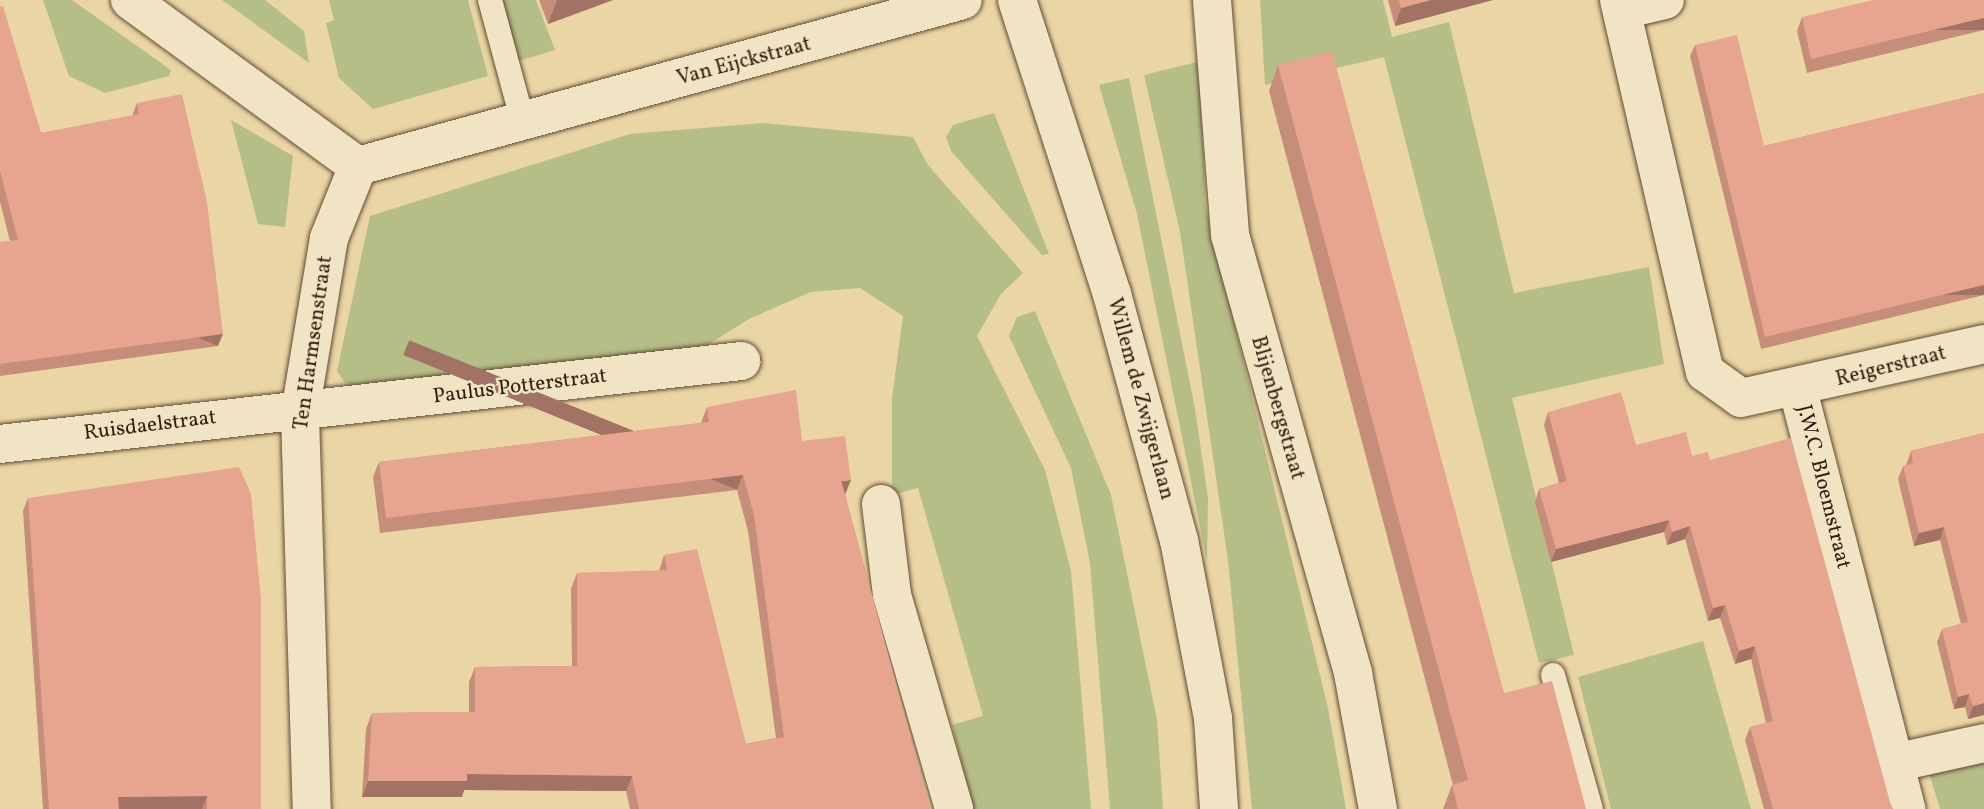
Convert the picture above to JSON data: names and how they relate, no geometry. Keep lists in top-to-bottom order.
{
  "streets": {
    "street": [
      "Van Eijckstraat",
      "Ten Harmsenstraat",
      "Reigerstraat",
      "Paulus Potterstraat",
      "Willem de Zwijgerlaan",
      "Blijenbergstraat",
      "Ruisdaelstraat",
      "J.W.C. Bloemstraat"
    ]
  },
  "crossings": [
    ["Van Eijckstraat", "Ten Harmsenstraat"],
    ["Ten Harmsenstraat", "Paulus Potterstraat"],
    ["Ten Harmsenstraat", "Ruisdaelstraat"],
    ["Reigerstraat", "J.W.C. Bloemstraat"],
    ["Paulus Potterstraat", "Ruisdaelstraat"]
  ]
}
